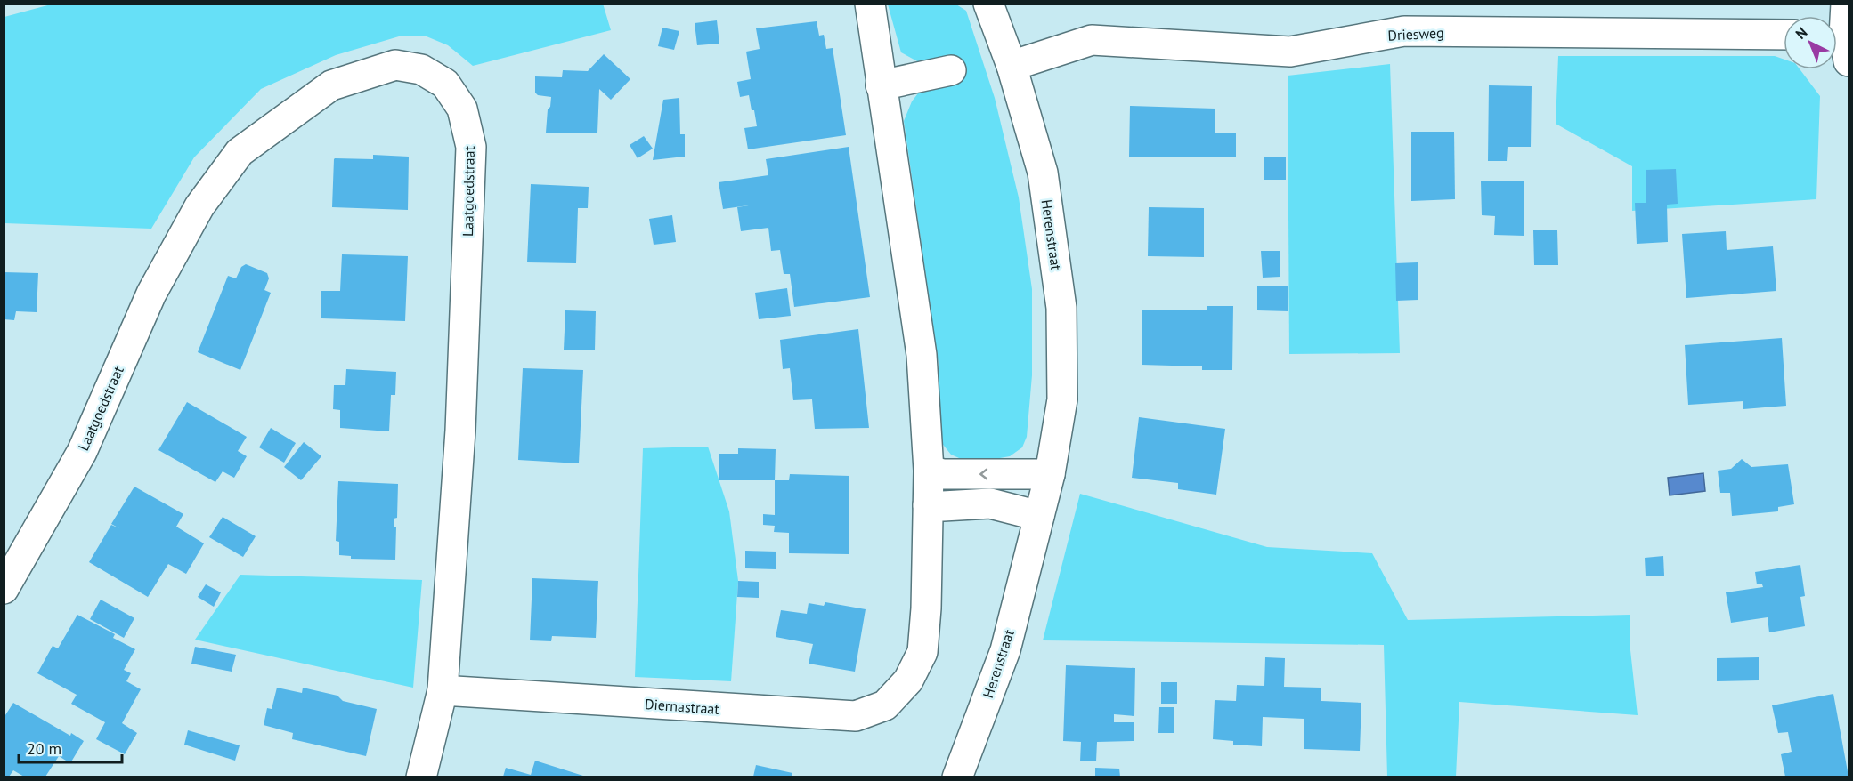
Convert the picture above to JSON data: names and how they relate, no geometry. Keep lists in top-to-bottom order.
{
  "streets": {
    "street": [
      "Driesweg",
      "Laatgoedstraat",
      "Herenstraat",
      "Diernastraat"
    ]
  },
  "crossings": [
    ["Driesweg", "Herenstraat"],
    ["Laatgoedstraat", "Diernastraat"]
  ],
  "scale_bar": "20 m",
  "north": "top left"
}
